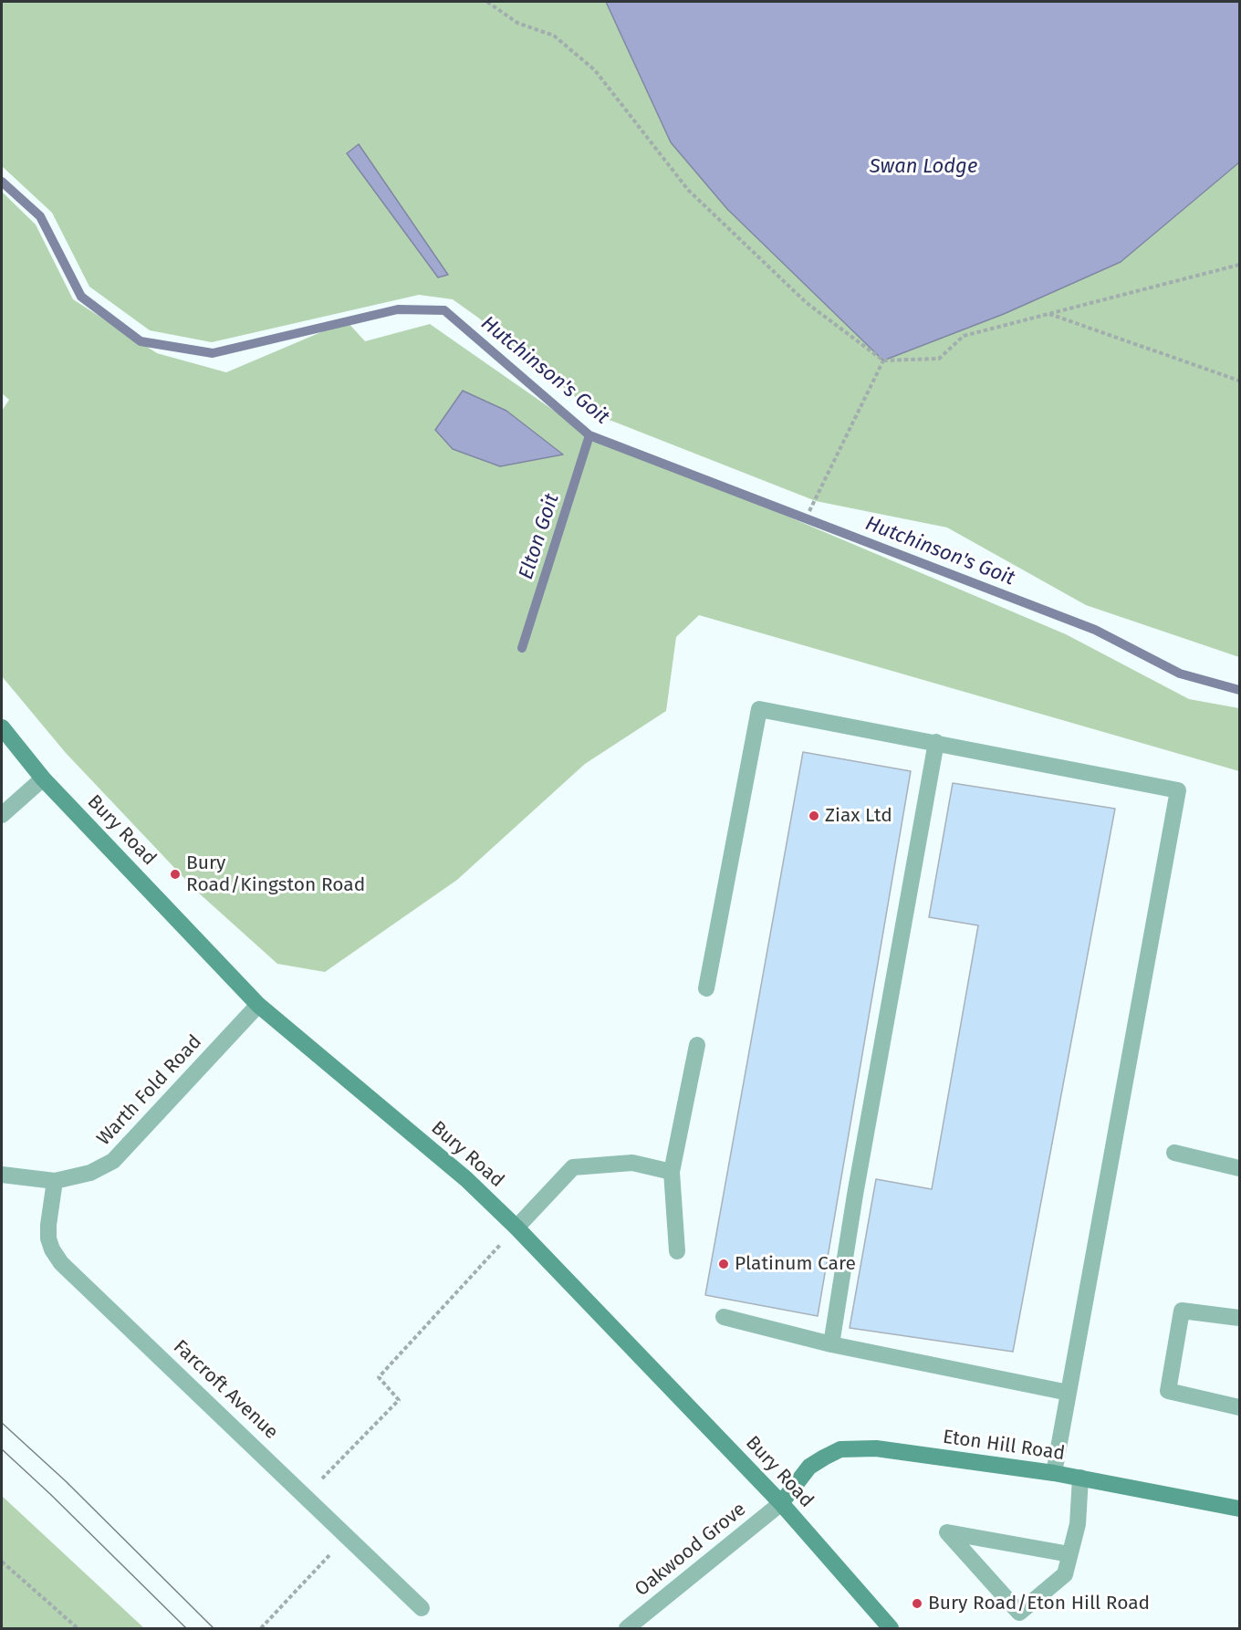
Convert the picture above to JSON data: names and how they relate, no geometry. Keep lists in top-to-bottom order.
{
  "streets": {
    "street": [
      "Bury Road",
      "Warth Fold Road",
      "Farcroft Avenue",
      "Eton Hill Road",
      "Oakwood Grove"
    ]
  },
  "crossings": [
    ["Bury Road", "Warth Fold Road"],
    ["Bury Road", "Eton Hill Road"],
    ["Bury Road", "Oakwood Grove"],
    ["Warth Fold Road", "Farcroft Avenue"],
    ["Eton Hill Road", "Oakwood Grove"]
  ],
  "water": ["Swan Lodge", "Hutchinson's Goit", "Elton Goit"],
  "places": [
    "Ziax Ltd",
    "Bury Road/Kingston Road",
    "Platinum Care",
    "Bury Road/Eton Hill Road"
  ]
}
